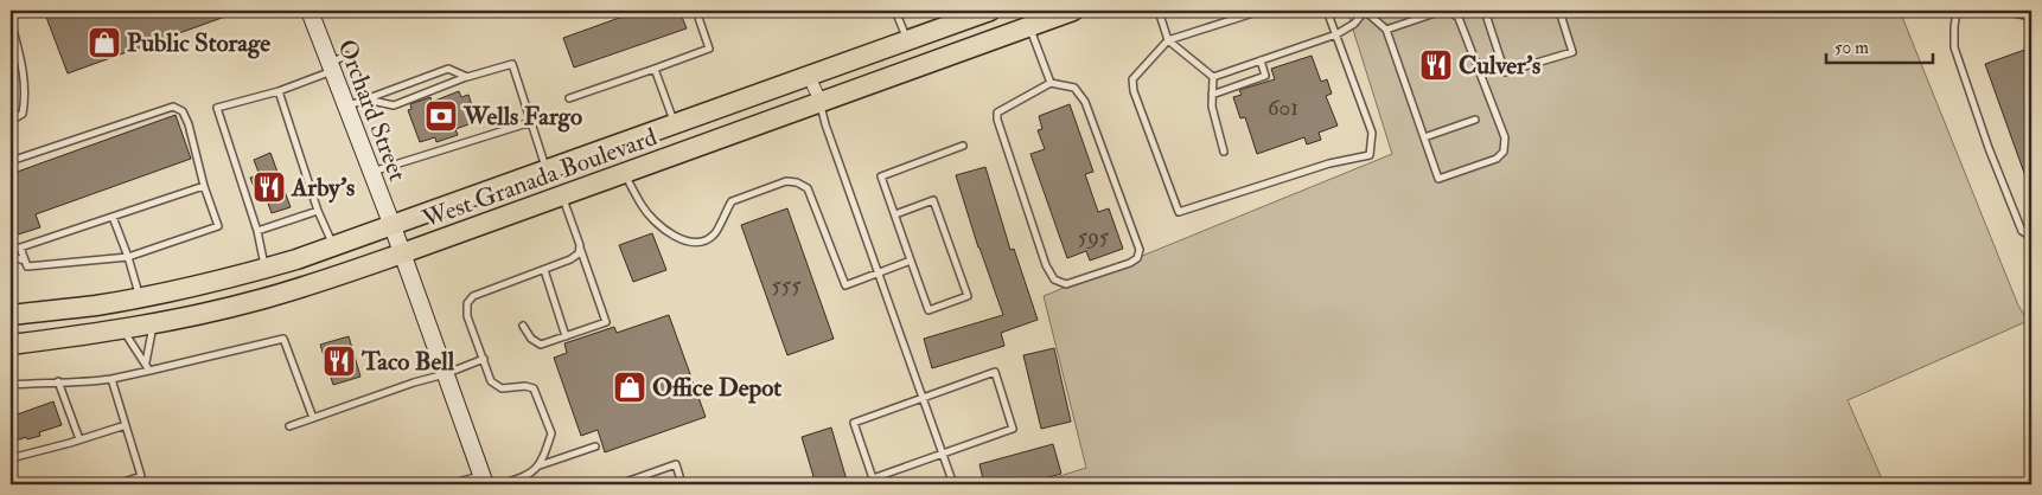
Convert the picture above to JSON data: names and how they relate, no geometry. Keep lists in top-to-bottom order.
{
  "streets": {
    "main road": ["West Granada Boulevard"],
    "street": ["Orchard Street"]
  },
  "crossings": [
    ["Orchard Street", "West Granada Boulevard"]
  ],
  "places": {
    "shop": ["Public Storage", "Office Depot"],
    "restaurant": ["Culver's", "Arby's", "Taco Bell"],
    "bank": ["Wells Fargo"]
  },
  "house_numbers": ["601", "595", "555"],
  "scale_bar": "50 m"
}
